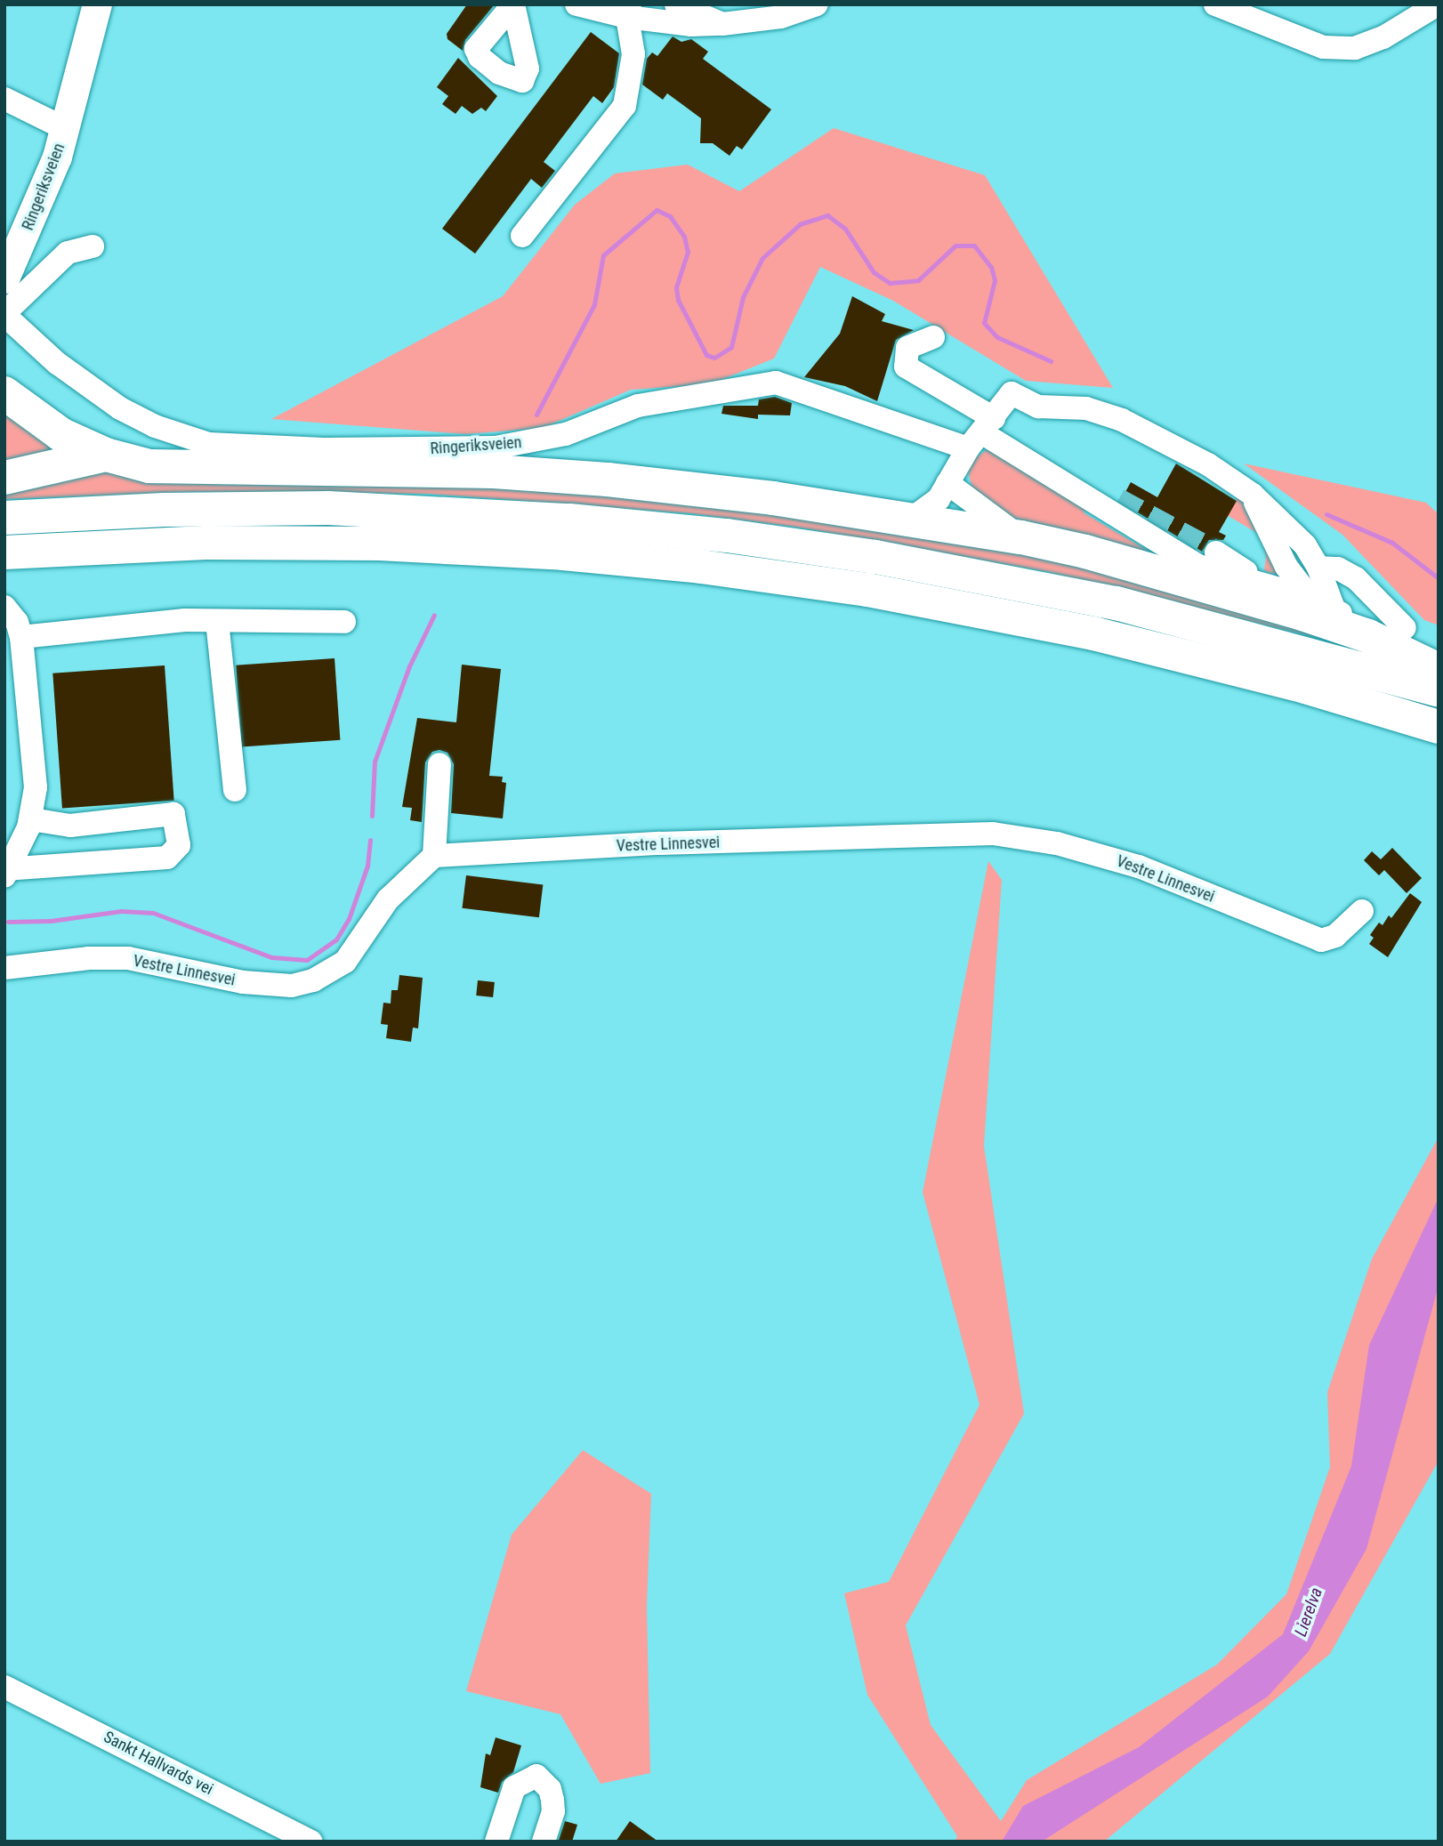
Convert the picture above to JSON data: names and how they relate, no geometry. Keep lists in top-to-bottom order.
{
  "streets": {
    "main road": ["Ringeriksveien"],
    "street": ["Vestre Linnesvei", "Sankt Hallvards vei"]
  },
  "water": ["Lierelva"]
}
